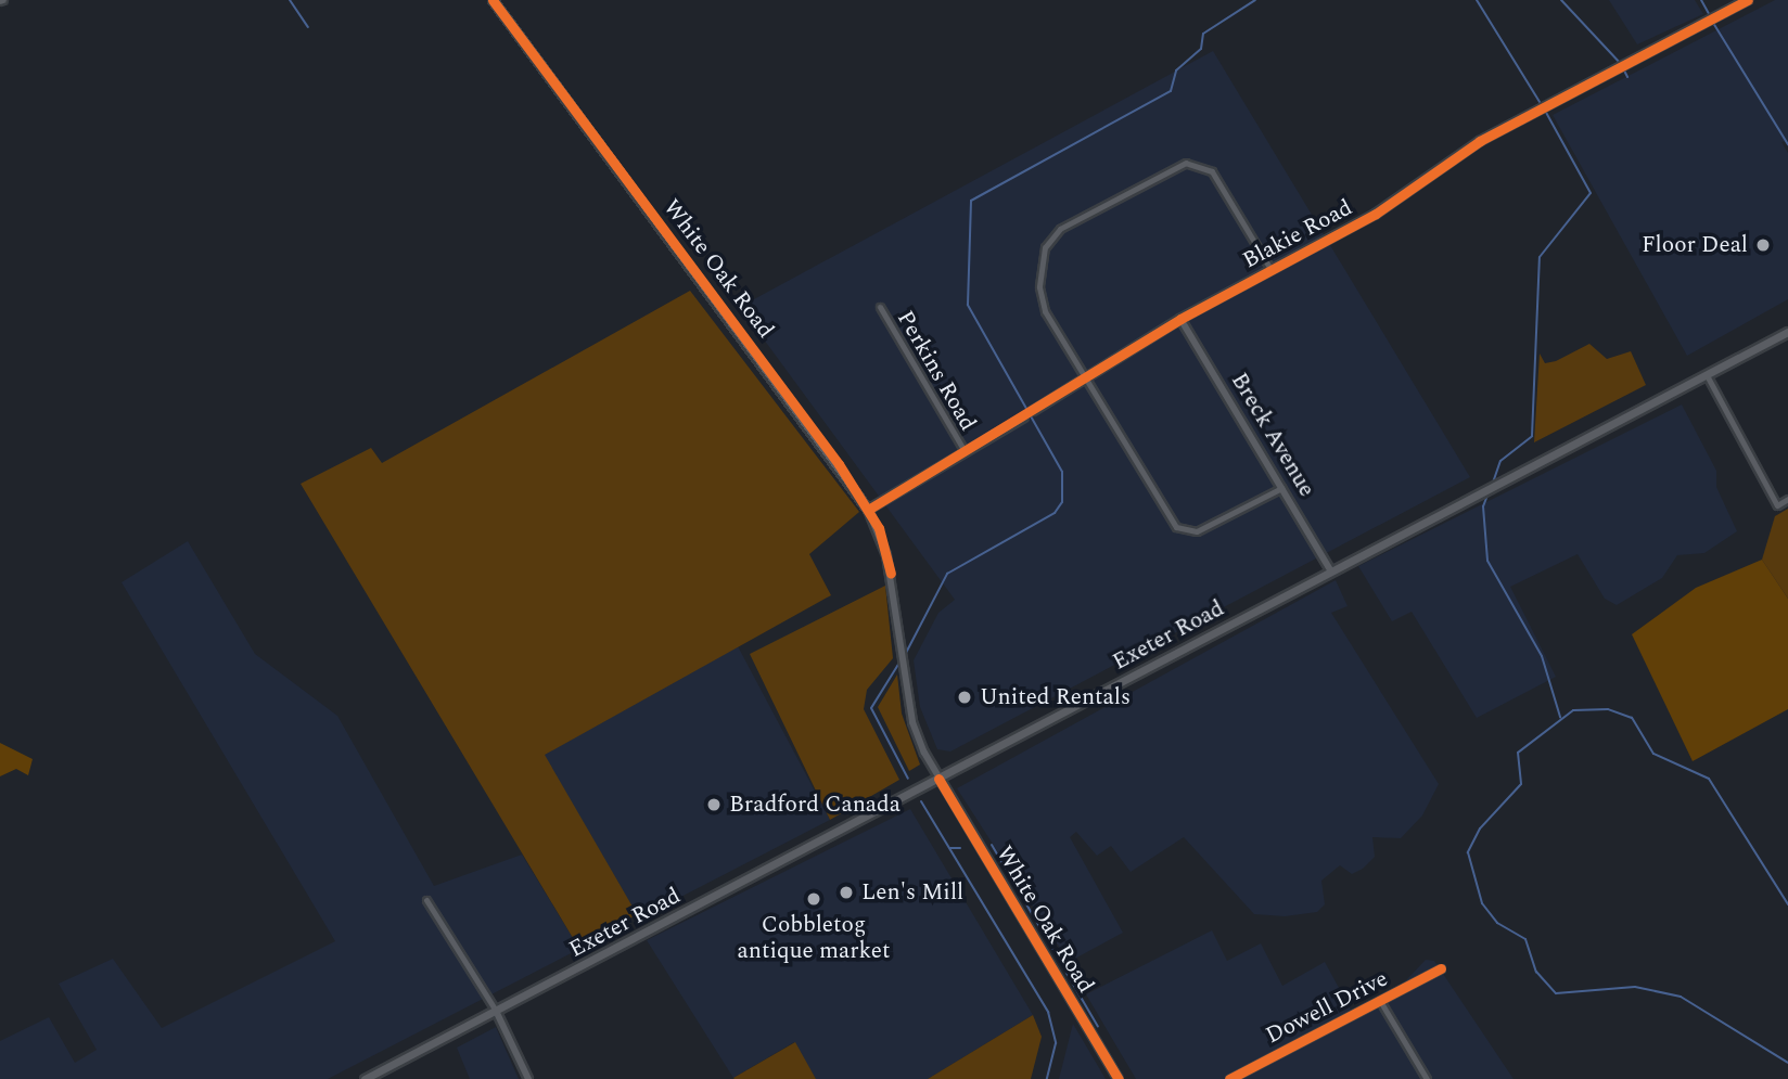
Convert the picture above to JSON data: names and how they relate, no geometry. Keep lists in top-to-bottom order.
{
  "streets": {
    "main road": ["Exeter Road"],
    "street": [
      "Blakie Road",
      "White Oak Road",
      "Perkins Road",
      "Breck Avenue",
      "Dowell Drive"
    ]
  },
  "crossings": [
    ["Blakie Road", "White Oak Road"],
    ["Blakie Road", "Perkins Road"],
    ["Blakie Road", "Breck Avenue"],
    ["White Oak Road", "Exeter Road"],
    ["Breck Avenue", "Exeter Road"]
  ],
  "places": [
    "Floor Deal",
    "United Rentals",
    "Bradford Canada",
    "Len's Mill",
    "Cobbletog antique market"
  ]
}
